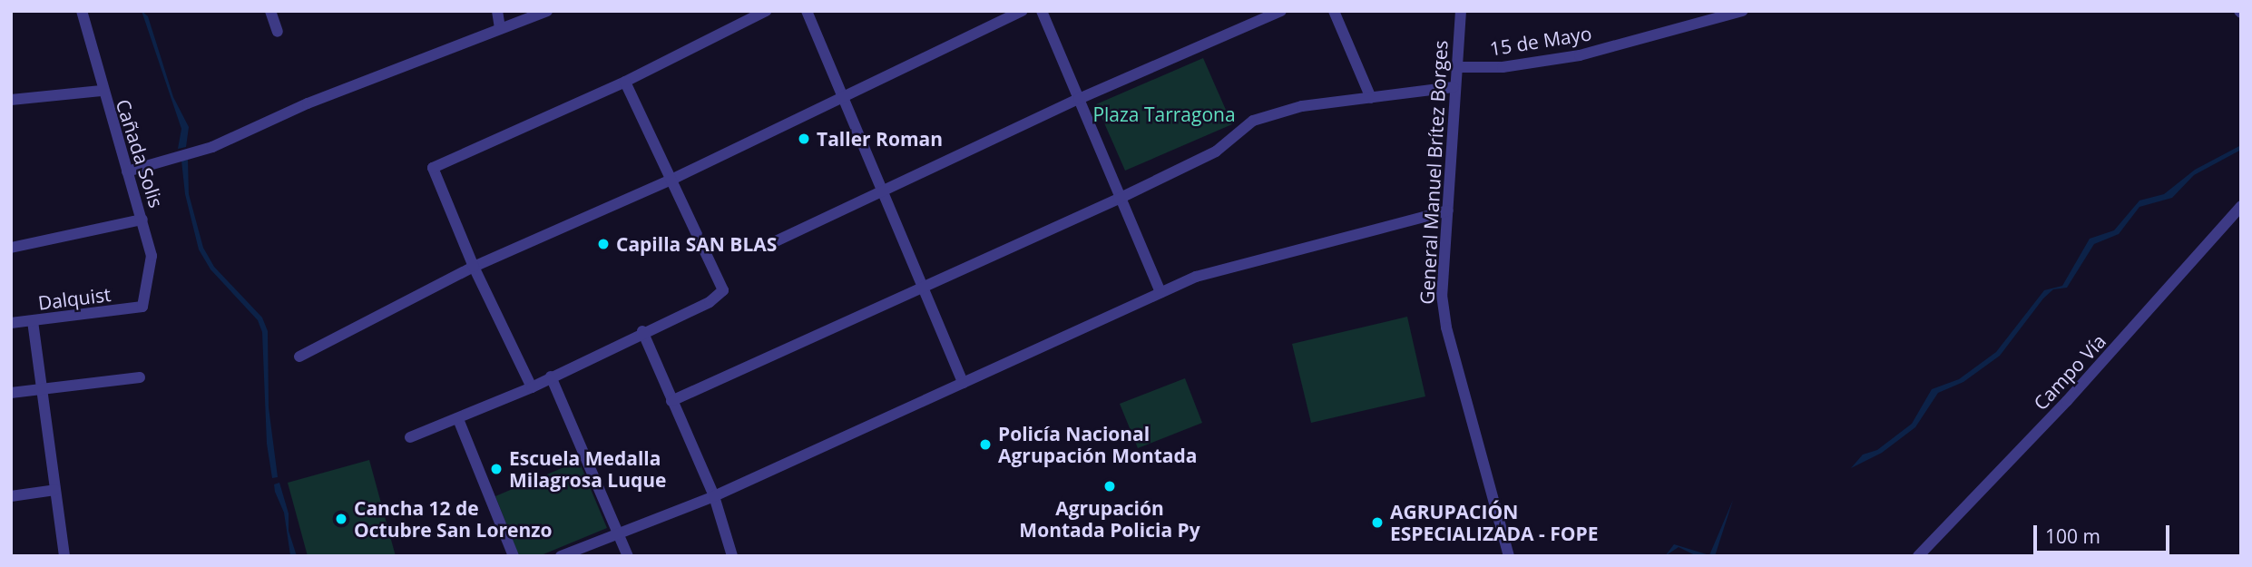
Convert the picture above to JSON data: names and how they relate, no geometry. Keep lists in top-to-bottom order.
{
  "streets": {
    "street": [
      "15 de Mayo",
      "Cañada Solis",
      "General Manuel Brítez Borges",
      "Dalquist",
      "Campo Vía"
    ]
  },
  "crossings": [
    ["15 de Mayo", "General Manuel Brítez Borges"],
    ["Cañada Solis", "Dalquist"]
  ],
  "parks": ["Plaza Tarragona"],
  "places": [
    "Taller Roman",
    "Capilla SAN BLAS",
    "Policía Nacional Agrupación Montada",
    "Escuela Medalla Milagrosa Luque",
    "Agrupación Montada Policia Py",
    "Cancha 12 de Octubre San Lorenzo",
    "AGRUPACIÓN ESPECIALIZADA - FOPE"
  ],
  "scale_bar": "100 m"
}
